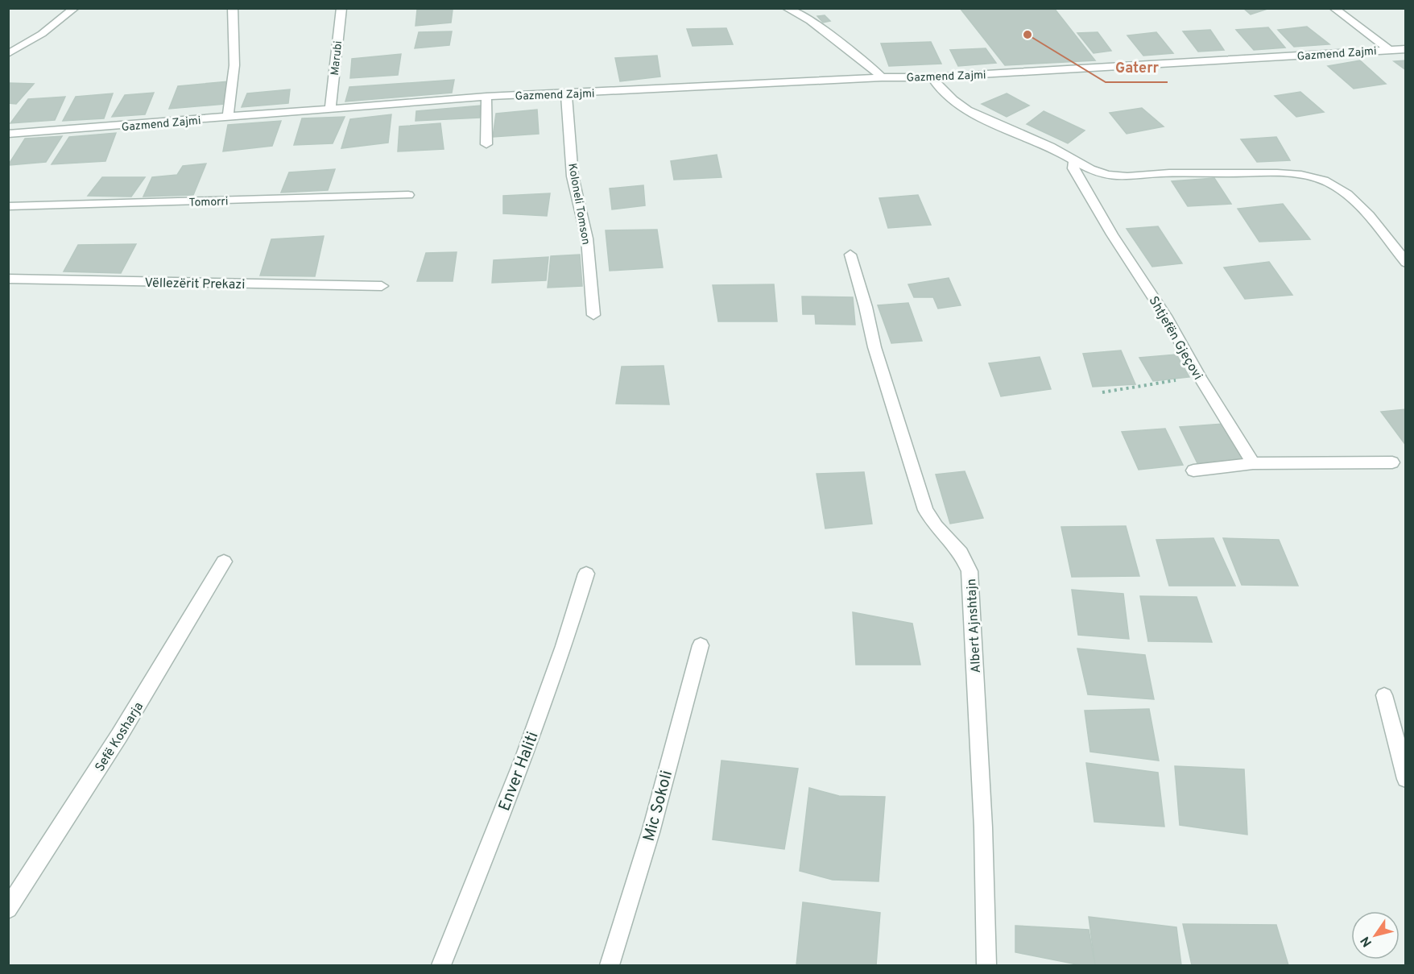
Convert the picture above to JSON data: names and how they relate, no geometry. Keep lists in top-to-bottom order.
{
  "streets": {
    "street": [
      "Gazmend Zajmi",
      "Marubi",
      "Tomorri",
      "Koloneli Tomson",
      "Vëllezërit Prekazi",
      "Shtjefën Gjeçovi",
      "Albert Ajnshtajn",
      "Sefë Kosharja",
      "Enver Haliti",
      "Mic Sokoli"
    ]
  },
  "crossings": [
    ["Gazmend Zajmi", "Marubi"],
    ["Gazmend Zajmi", "Koloneli Tomson"]
  ],
  "places": ["Gaterr"],
  "north": "bottom left"
}
